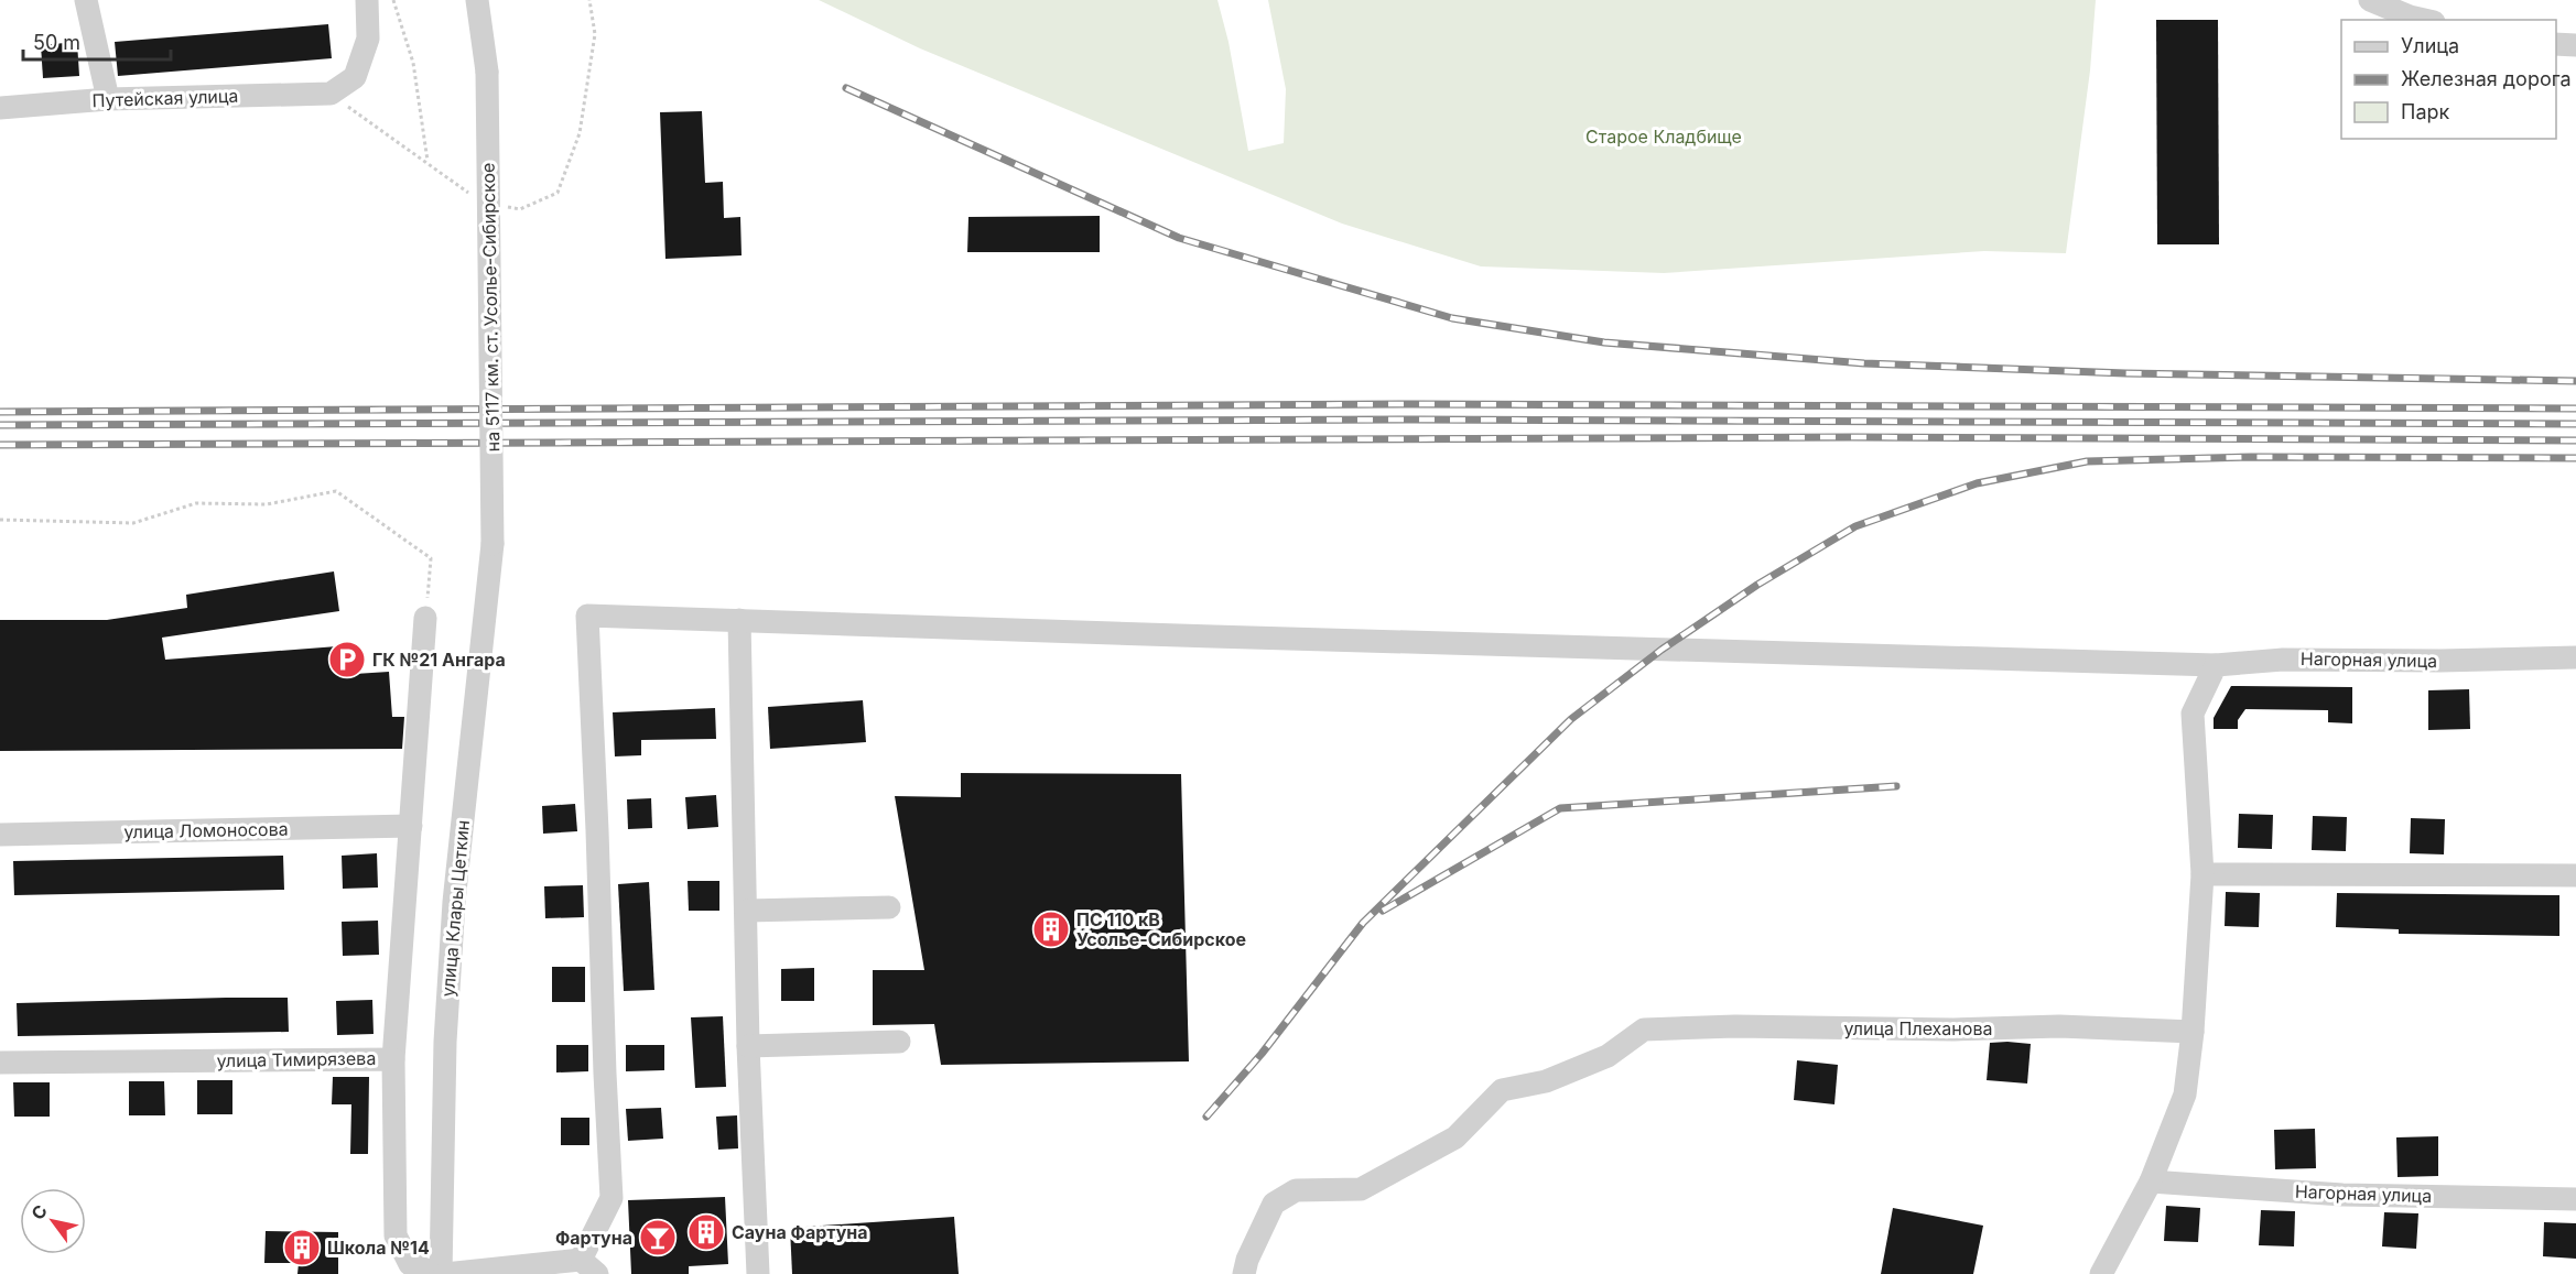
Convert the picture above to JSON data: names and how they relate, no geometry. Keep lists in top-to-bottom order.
{
  "streets": {
    "street": [
      "Путейская улица",
      "на 5117 км. ст. Усолье-Сибирское",
      "Нагорная улица",
      "улица Ломоносова",
      "улица Клары Цеткин",
      "улица Плеханова",
      "улица Тимирязева"
    ]
  },
  "crossings": [
    ["на 5117 км. ст. Усолье-Сибирское", "улица Клары Цеткин"],
    ["улица Клары Цеткин", "улица Тимирязева"]
  ],
  "parks": ["Старое Кладбище"],
  "places": {
    "parking": ["ГК №21 Ангара"],
    "building": ["ПС 110 кВ Усолье-Сибирское", "Сауна Фартуна", "Школа №14"],
    "bar": ["Фартуна"]
  },
  "legend": ["Улица", "Железная дорога", "Парк"],
  "scale_bar": "50 m",
  "north": "top left"
}
